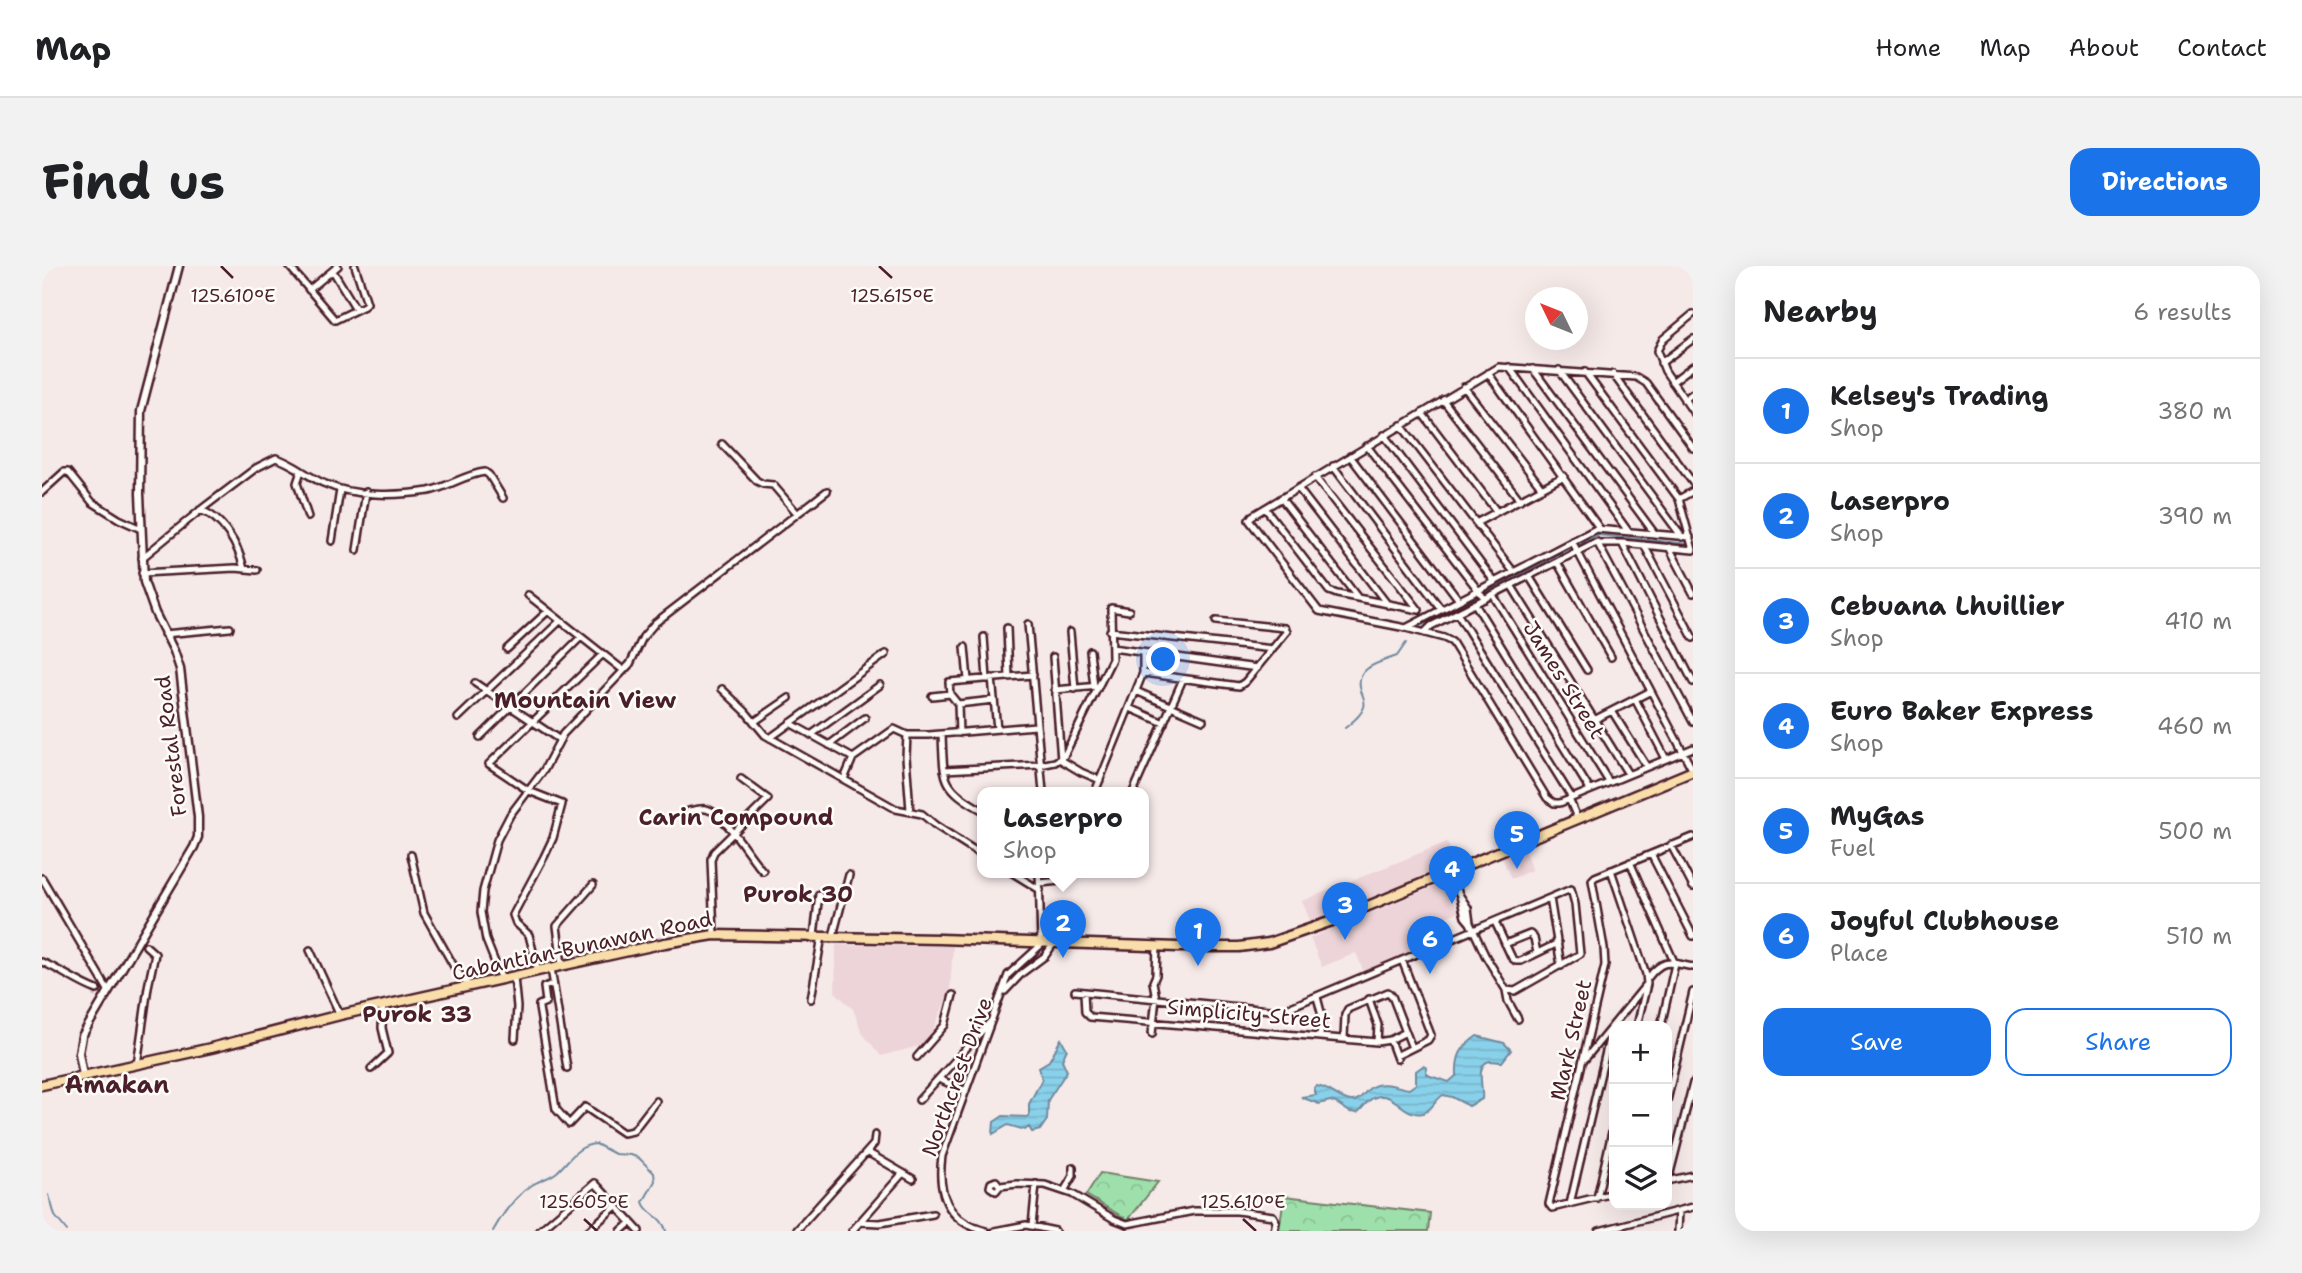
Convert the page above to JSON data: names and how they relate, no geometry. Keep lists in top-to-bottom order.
{
  "streets": {
    "main road": ["Cabantian-Bunawan Road"],
    "street": [
      "James Street",
      "Forestal Road",
      "Simplicity Street",
      "Mark Street",
      "Northcrest Drive"
    ]
  },
  "crossings": [
    ["Forestal Road", "Cabantian-Bunawan Road"],
    ["Cabantian-Bunawan Road", "Northcrest Drive"]
  ],
  "districts": [
    "Mountain View",
    "Carin Compound",
    "Purok 30",
    "Purok 33",
    "Amakan"
  ],
  "north": "top left",
  "page": {
    "header": "Map",
    "nav": [
      "Home",
      "Map",
      "About",
      "Contact"
    ],
    "buttons": [
      "Directions",
      ["Save", "Share"]
    ],
    "title": "Find us",
    "heading": ["Nearby", "6 results"],
    "list": [
      {
        "mark": "1",
        "name": "Kelsey's Trading",
        "note": "Shop",
        "value": "380 m"
      },
      {
        "mark": "2",
        "name": "Laserpro",
        "note": "Shop",
        "value": "390 m"
      },
      {
        "mark": "3",
        "name": "Cebuana Lhuillier",
        "note": "Shop",
        "value": "410 m"
      },
      {
        "mark": "4",
        "name": "Euro Baker Express",
        "note": "Shop",
        "value": "460 m"
      },
      {
        "mark": "5",
        "name": "MyGas",
        "note": "Fuel",
        "value": "500 m"
      },
      {
        "mark": "6",
        "name": "Joyful Clubhouse",
        "note": "Place",
        "value": "510 m"
      }
    ],
    "popup": ["Laserpro", "Shop"],
    "pins": [
      "5",
      "4",
      "3",
      "2",
      "1",
      "6"
    ],
    "map_buttons": ["+", "−"]
  },
  "coordinates": ["125.610°E", "125.615°E", "125.605°E"]
}
